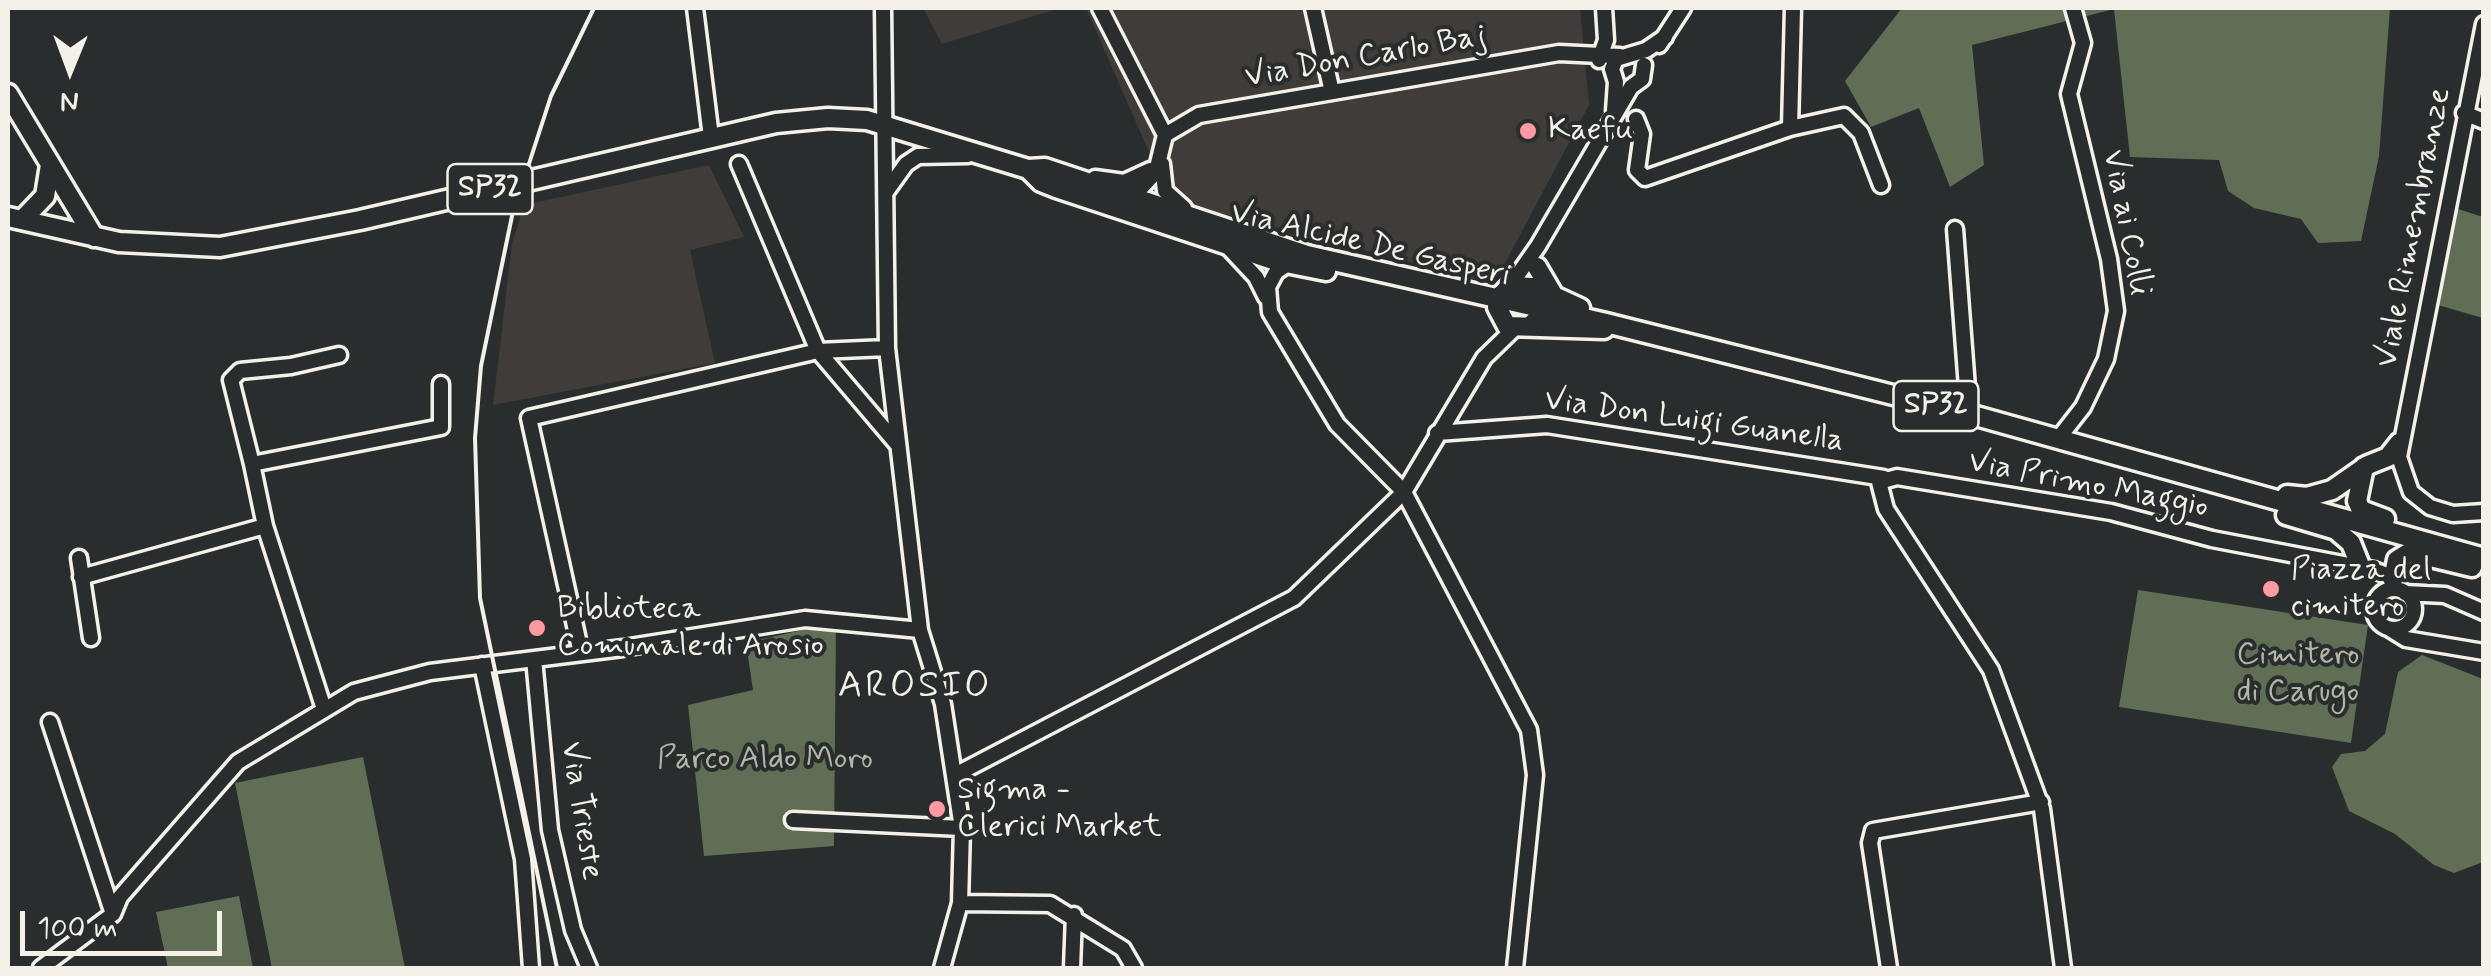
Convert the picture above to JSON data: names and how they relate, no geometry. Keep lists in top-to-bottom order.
{
  "streets": {
    "main road": ["SP32", "Via Alcide De Gasperi"],
    "street": [
      "Via Don Carlo Baj",
      "Via ai Colli",
      "Viale Rimembranze",
      "Via Don Luigi Guanella",
      "Via Primo Maggio",
      "Via Trieste"
    ]
  },
  "crossings": [
    ["SP32", "Via Alcide De Gasperi"],
    ["Via ai Colli", "Via Alcide De Gasperi"],
    ["Via Don Luigi Guanella", "Via Primo Maggio"]
  ],
  "districts": ["AROSIO"],
  "parks": ["Cimitero di Carugo", "Parco Aldo Moro"],
  "places": [
    "Kaefu",
    "Piazza del cimitero",
    "Biblioteca Comunale di Arosio",
    "Sigma - Clerici Market"
  ],
  "scale_bar": "100 m",
  "north": "bottom"
}
